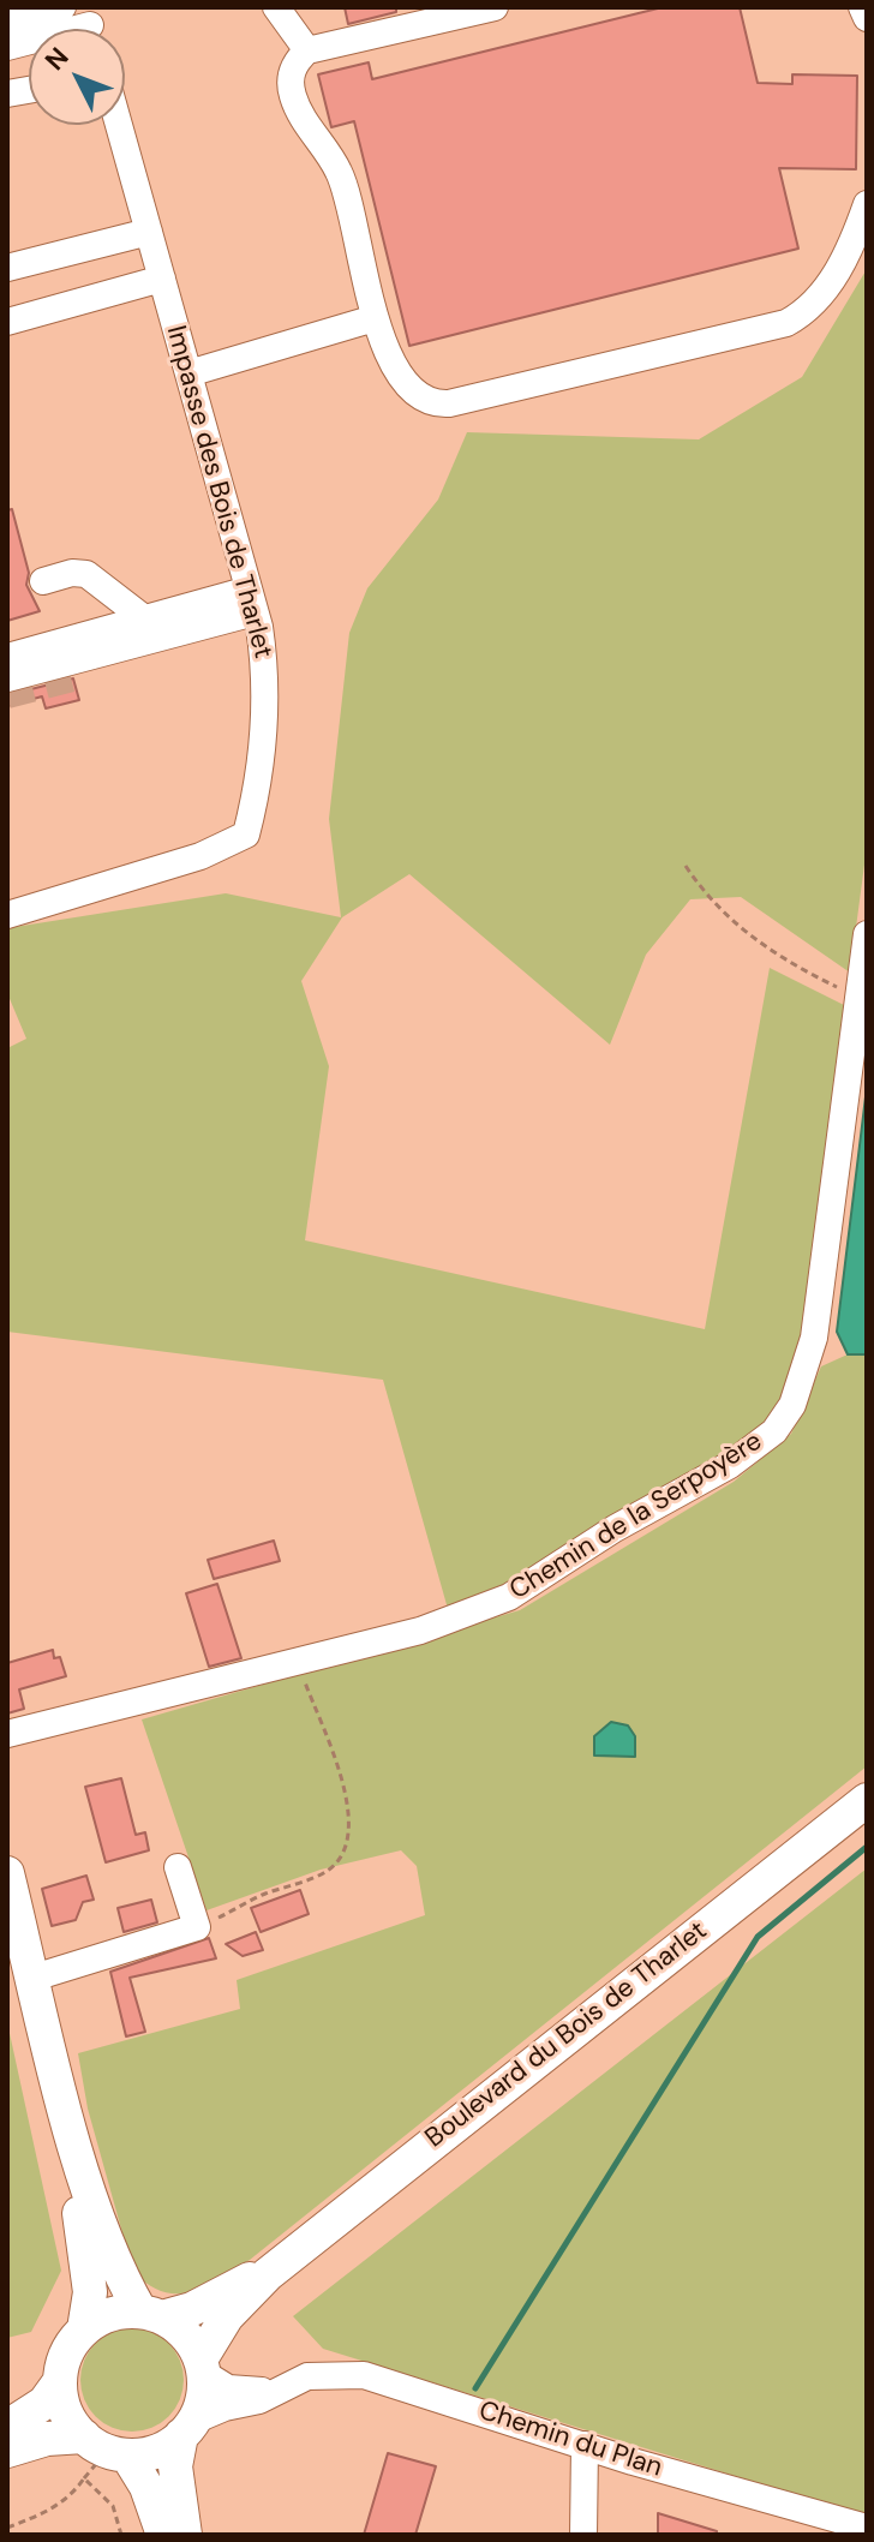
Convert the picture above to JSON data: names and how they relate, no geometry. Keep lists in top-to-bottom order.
{
  "streets": {
    "main road": ["Boulevard du Bois de Tharlet"],
    "street": ["Impasse des Bois de Tharlet", "Chemin de la Serpoyère", "Chemin du Plan"]
  },
  "crossings": [
    ["Boulevard du Bois de Tharlet", "Chemin du Plan"]
  ],
  "north": "top left"
}
